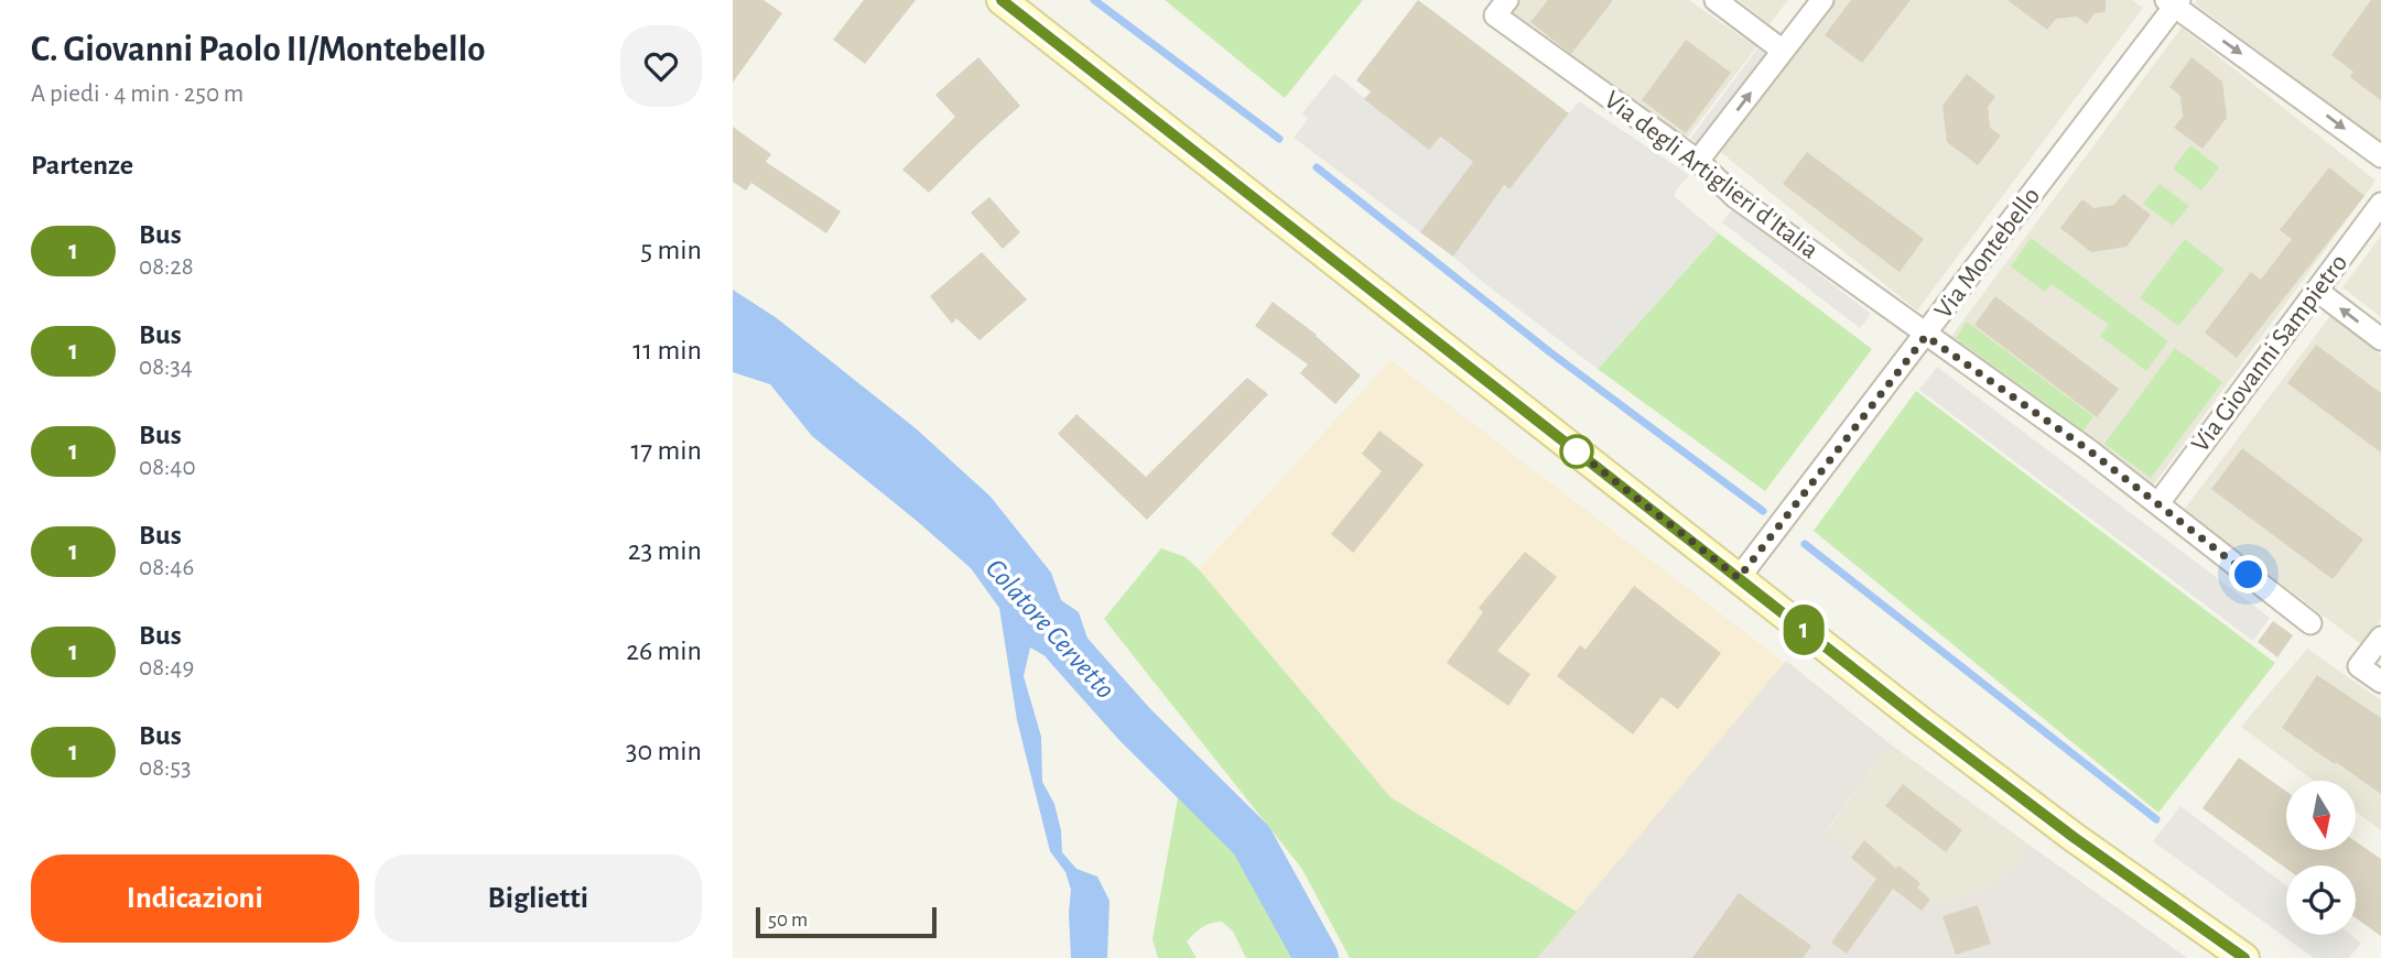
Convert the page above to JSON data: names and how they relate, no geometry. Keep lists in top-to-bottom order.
{
  "streets": {
    "street": ["Via degli Artiglieri d'Italia", "Via Montebello", "Via Giovanni Sampietro"]
  },
  "crossings": [
    ["Via degli Artiglieri d'Italia", "Via Montebello"],
    ["Via degli Artiglieri d'Italia", "Via Giovanni Sampietro"]
  ],
  "water": ["Colatore Cervetto"],
  "lines": ["bus line 1"],
  "scale_bar": "50 m",
  "north": "bottom",
  "page": {
    "heading": [
      ["C. Giovanni Paolo II/Montebello", "A piedi · 4 min · 250 m"],
      "Partenze"
    ],
    "on_map": "1",
    "list": [
      {
        "mark": "1",
        "name": "Bus",
        "note": "08:28",
        "value": "5 min"
      },
      {
        "mark": "1",
        "name": "Bus",
        "note": "08:34",
        "value": "11 min"
      },
      {
        "mark": "1",
        "name": "Bus",
        "note": "08:40",
        "value": "17 min"
      },
      {
        "mark": "1",
        "name": "Bus",
        "note": "08:46",
        "value": "23 min"
      },
      {
        "mark": "1",
        "name": "Bus",
        "note": "08:49",
        "value": "26 min"
      },
      {
        "mark": "1",
        "name": "Bus",
        "note": "08:53",
        "value": "30 min"
      }
    ],
    "buttons": ["Indicazioni", "Biglietti"],
    "scale": "50 m"
  }
}
